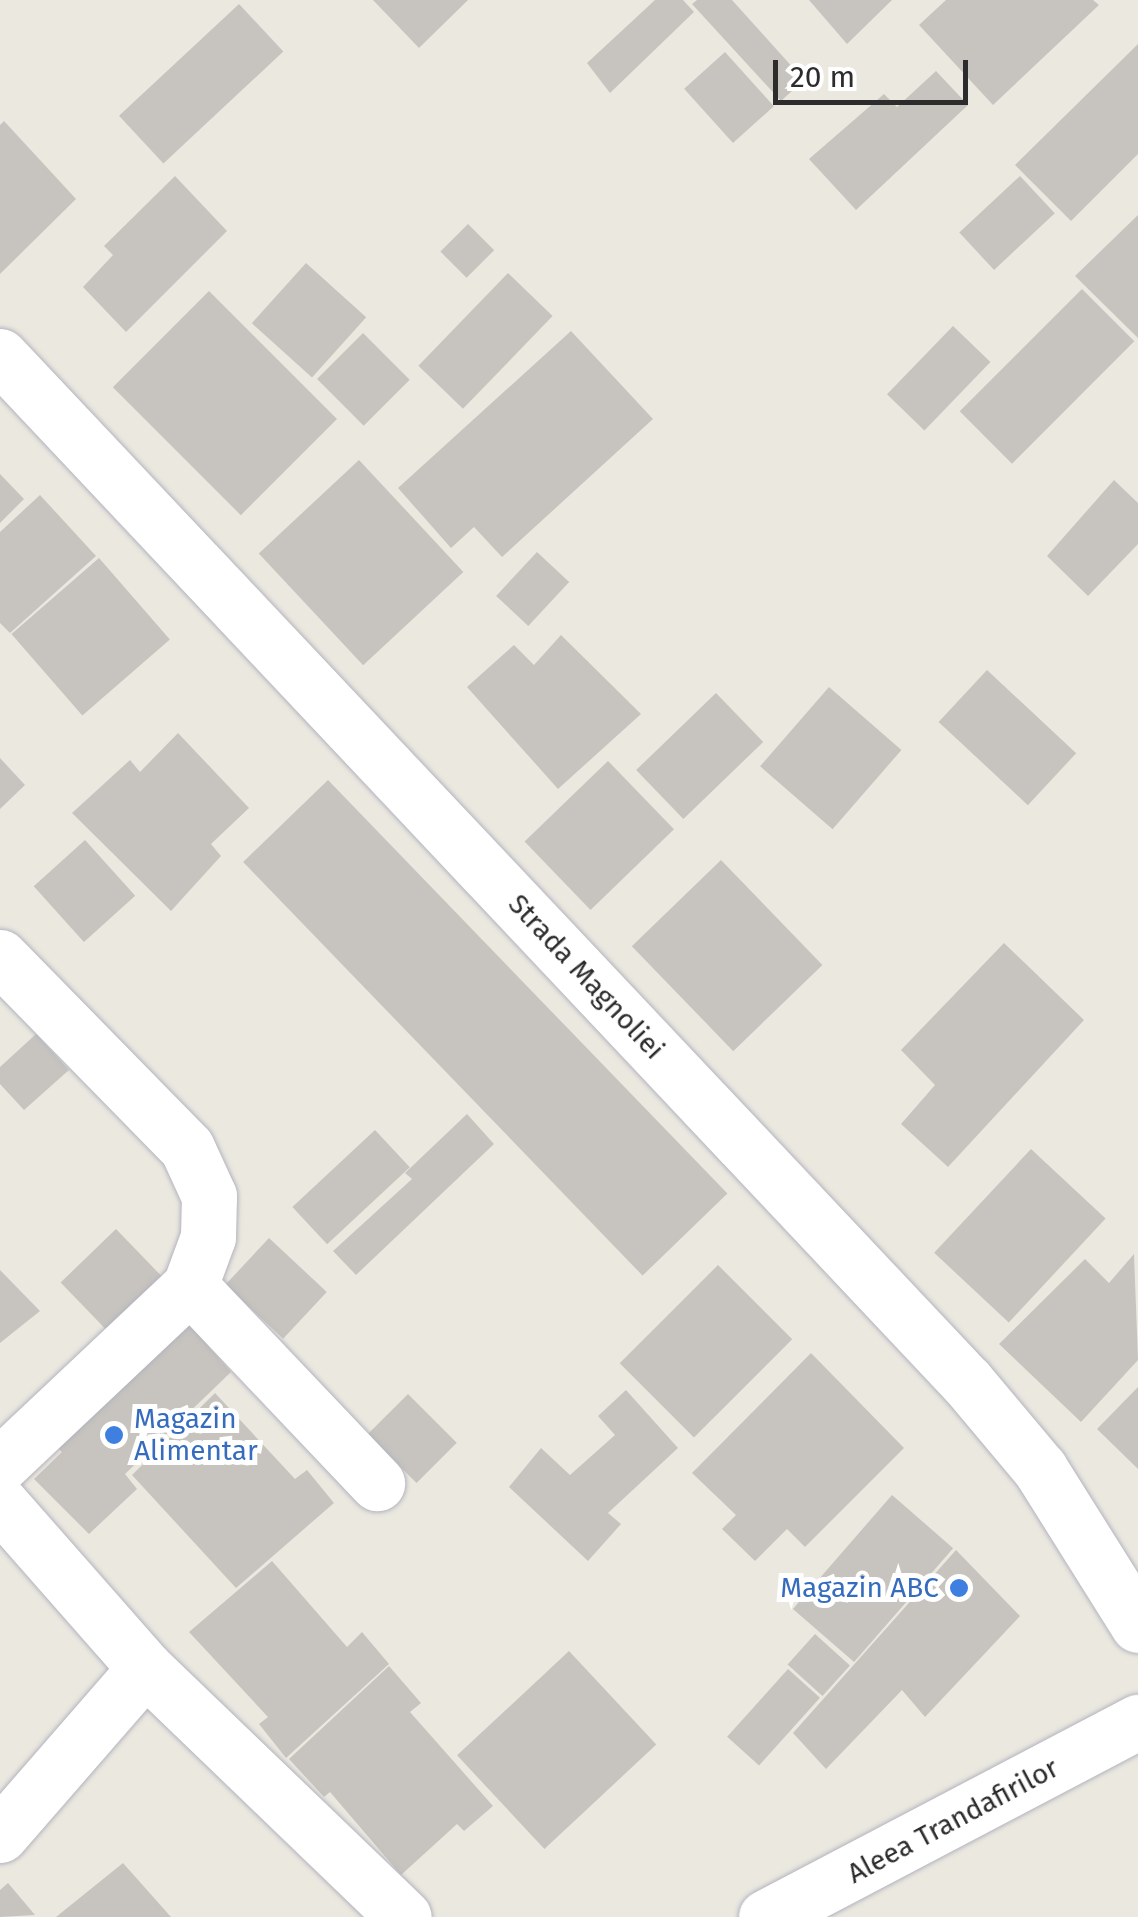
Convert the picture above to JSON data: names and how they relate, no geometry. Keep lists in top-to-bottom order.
{
  "streets": {
    "street": ["Strada Magnoliei", "Aleea Trandafirilor"]
  },
  "places": ["Magazin Alimentar", "Magazin ABC"],
  "scale_bar": "20 m"
}
